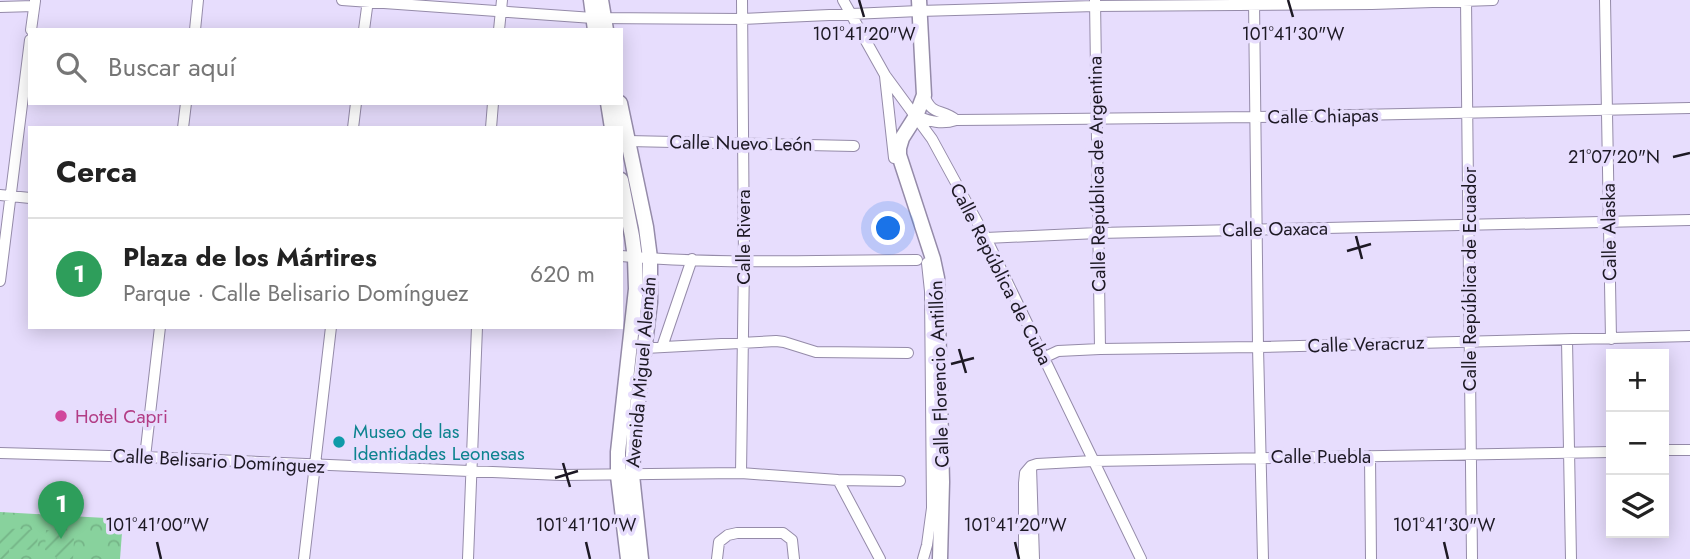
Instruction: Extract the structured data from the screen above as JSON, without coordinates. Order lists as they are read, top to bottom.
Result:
{
  "streets": {
    "main road": ["Avenida Miguel Alemán", "Calle Florencio Antillón"],
    "street": [
      "Calle Chiapas",
      "Calle Nuevo León",
      "Calle República de Argentina",
      "Calle Oaxaca",
      "Calle Alaska",
      "Calle Rivera",
      "Calle República de Cuba",
      "Calle República de Ecuador",
      "Calle Veracruz",
      "Calle Puebla",
      "Calle Belisario Domínguez"
    ]
  },
  "crossings": [
    ["Calle Chiapas", "Calle República de Argentina"],
    ["Calle Chiapas", "Calle Alaska"],
    ["Calle Chiapas", "Calle República de Cuba"],
    ["Calle Chiapas", "Calle República de Ecuador"],
    ["Calle Chiapas", "Calle Florencio Antillón"],
    ["Calle Nuevo León", "Calle Rivera"],
    ["Calle Nuevo León", "Avenida Miguel Alemán"],
    ["Calle República de Argentina", "Calle Oaxaca"],
    ["Calle República de Argentina", "Calle Veracruz"],
    ["Calle Oaxaca", "Calle Alaska"],
    ["Calle Oaxaca", "Calle República de Cuba"],
    ["Calle Oaxaca", "Calle República de Ecuador"],
    ["Calle Alaska", "Calle Veracruz"],
    ["Calle Rivera", "Calle Belisario Domínguez"],
    ["Calle República de Cuba", "Calle Veracruz"],
    ["Calle República de Cuba", "Calle Florencio Antillón"],
    ["Calle República de Cuba", "Calle Puebla"],
    ["Calle República de Ecuador", "Calle Veracruz"],
    ["Calle República de Ecuador", "Calle Puebla"],
    ["Avenida Miguel Alemán", "Calle Belisario Domínguez"]
  ],
  "places": ["Hotel Capri", "Museo de las Identidades Leonesas"],
  "page": {
    "search": "Buscar aquí",
    "heading": "Cerca",
    "list": [
      {
        "mark": "1",
        "name": "Plaza de los Mártires",
        "note": "Parque · Calle Belisario Domínguez",
        "value": "620 m"
      }
    ],
    "map_buttons": ["+", "−"],
    "pins": "1"
  },
  "coordinates": [
    "101°41'20\"W",
    "101°41'30\"W",
    "21°07'20\"N",
    "101°41'00\"W",
    "101°41'10\"W"
  ]
}
